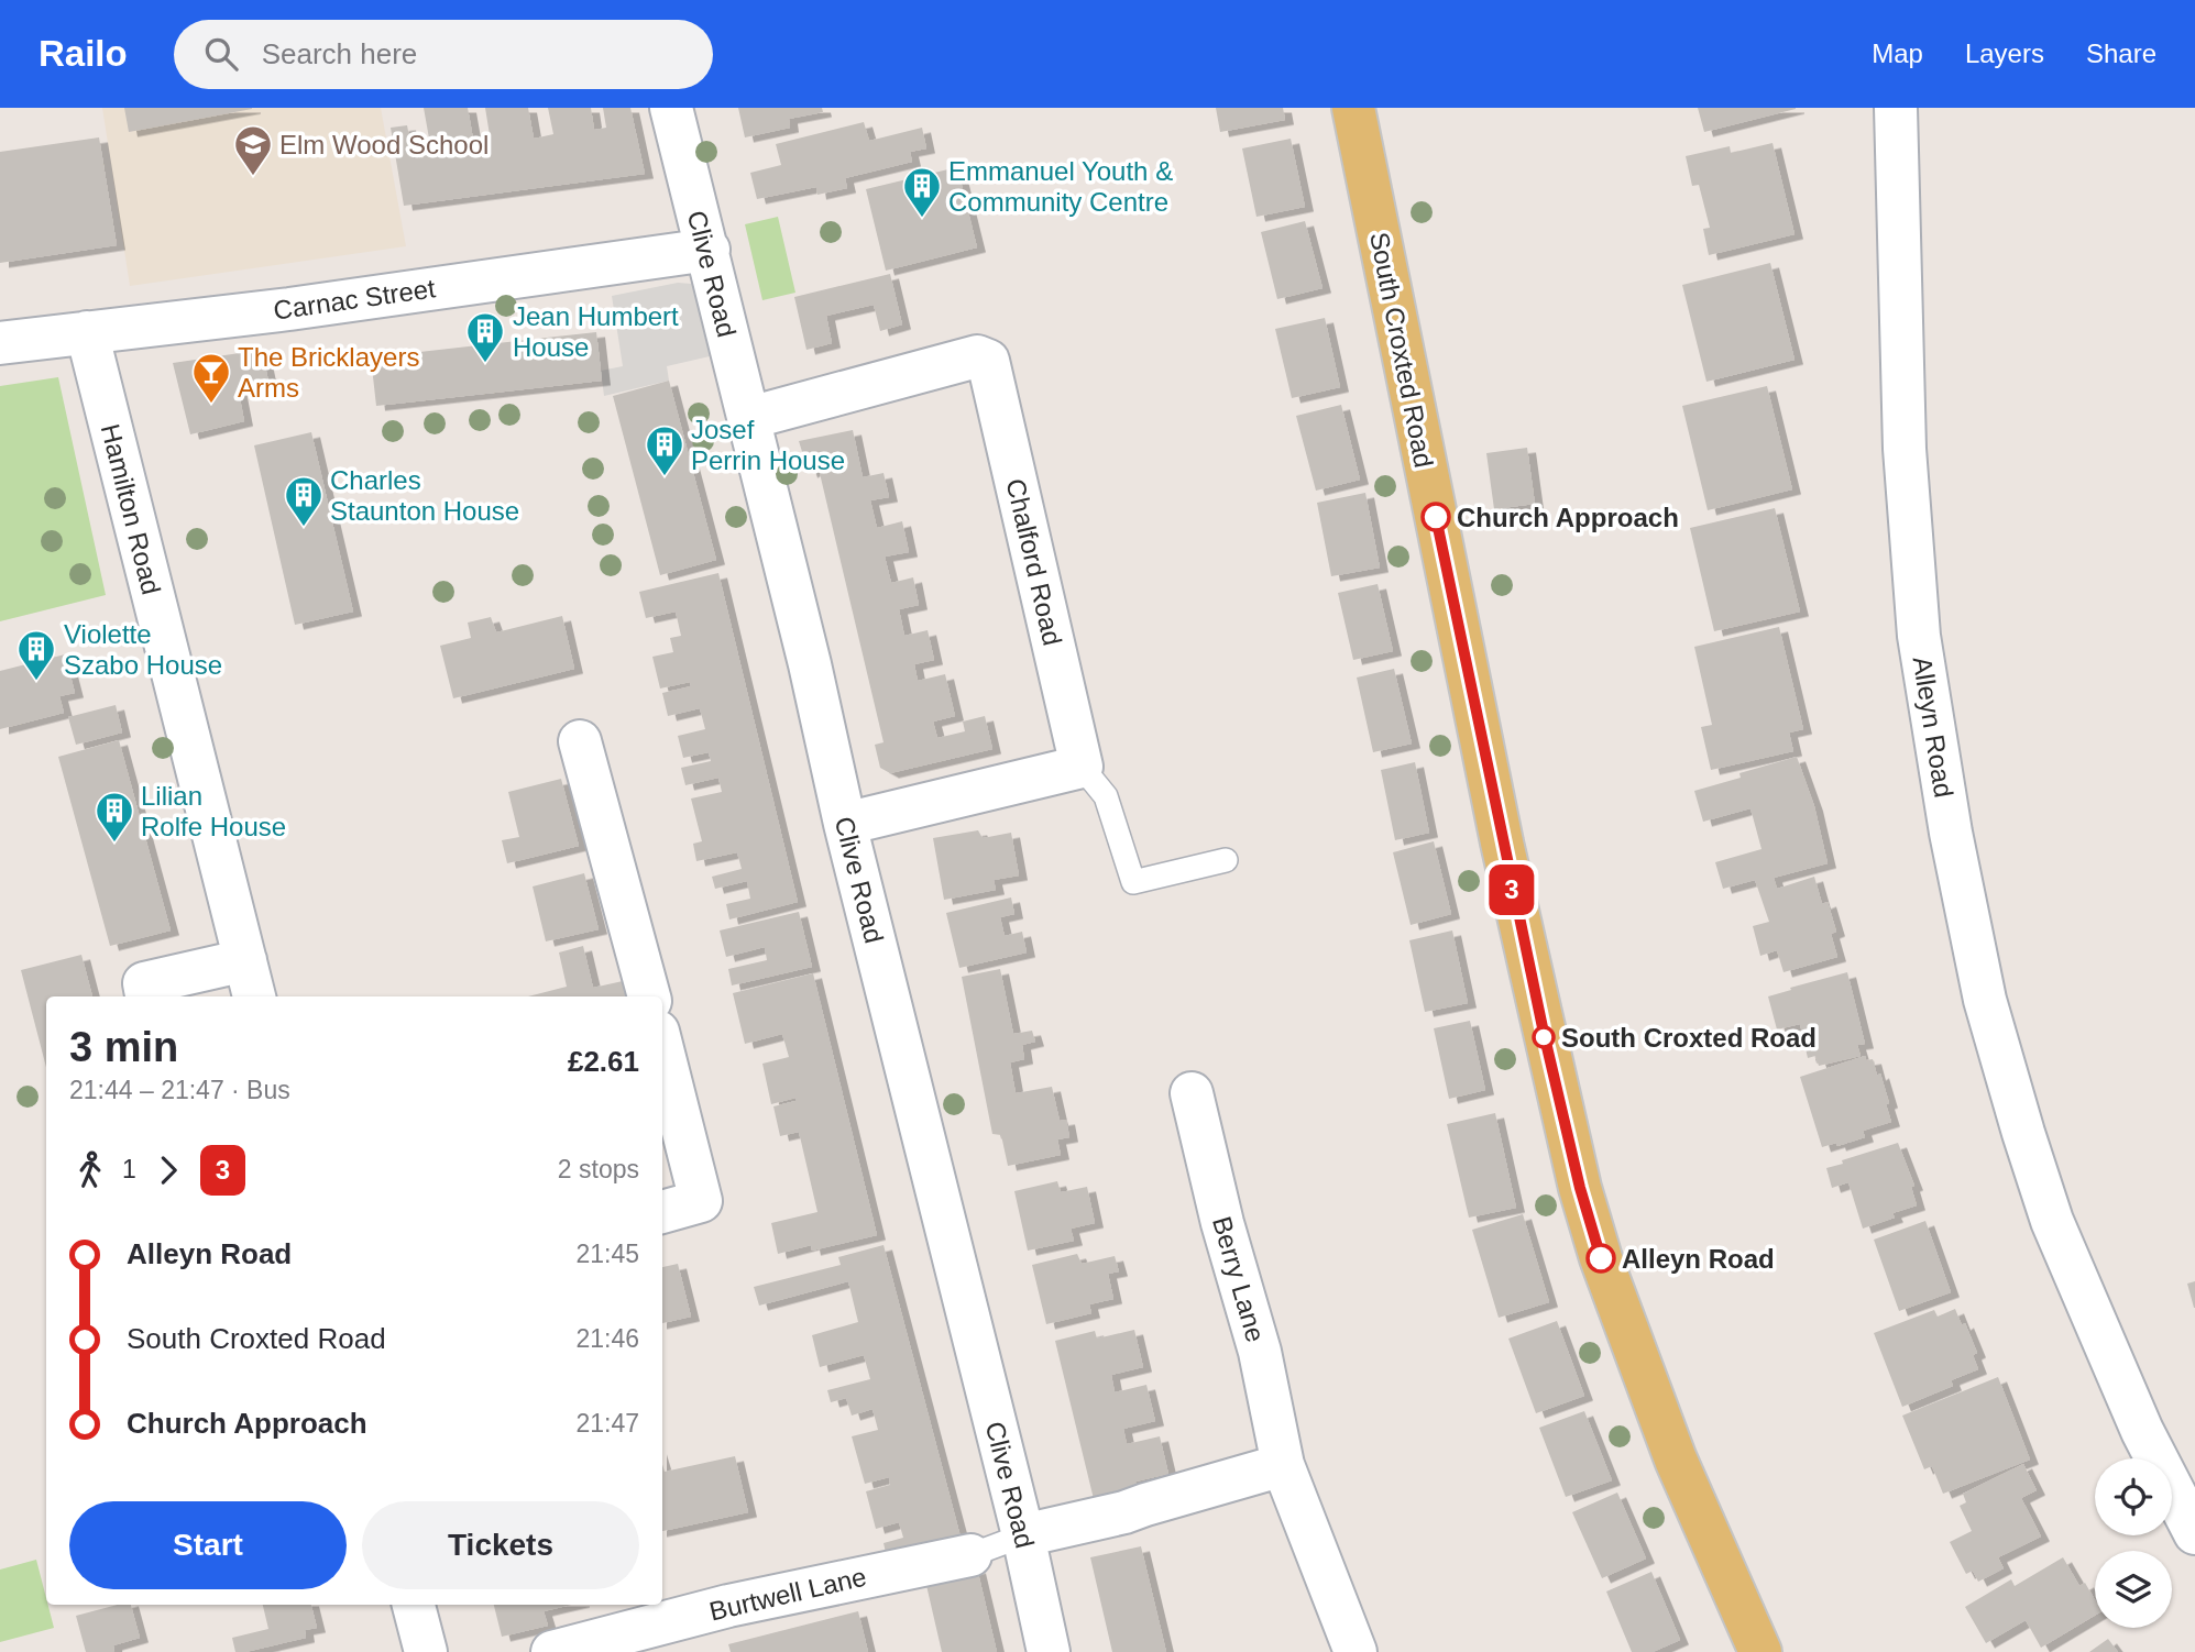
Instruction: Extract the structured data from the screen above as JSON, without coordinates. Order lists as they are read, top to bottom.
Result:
{
  "streets": {
    "main road": ["South Croxted Road"],
    "street": [
      "Clive Road",
      "Carnac Street",
      "Hamilton Road",
      "Chalford Road",
      "Alleyn Road",
      "Berry Lane",
      "Burtwell Lane"
    ]
  },
  "crossings": [
    ["Clive Road", "Carnac Street"],
    ["Clive Road", "Chalford Road"],
    ["Clive Road", "Burtwell Lane"],
    ["Carnac Street", "Hamilton Road"]
  ],
  "places": {
    "school or university": ["Elm Wood School"],
    "building": [
      "Emmanuel Youth & Community Centre",
      "Jean Humbert House",
      "Josef Perrin House",
      "Charles Staunton House",
      "Violette Szabo House",
      "Lilian Rolfe House"
    ],
    "bar": ["The Bricklayers Arms"],
    "other": ["Church Approach", "South Croxted Road", "Alleyn Road"]
  },
  "lines": ["bus line 3"],
  "page": {
    "header": "Railo",
    "search": "Search here",
    "nav": ["Map", "Layers", "Share"],
    "on_map": "3",
    "heading": ["3 min", "21:44 – 21:47 · Bus", "£2.61"],
    "legs": ["1", "3", "2 stops"],
    "list": [
      {
        "name": "Alleyn Road",
        "value": "21:45"
      },
      {
        "name": "South Croxted Road",
        "value": "21:46"
      },
      {
        "name": "Church Approach",
        "value": "21:47"
      }
    ],
    "buttons": ["Start", "Tickets"]
  }
}
